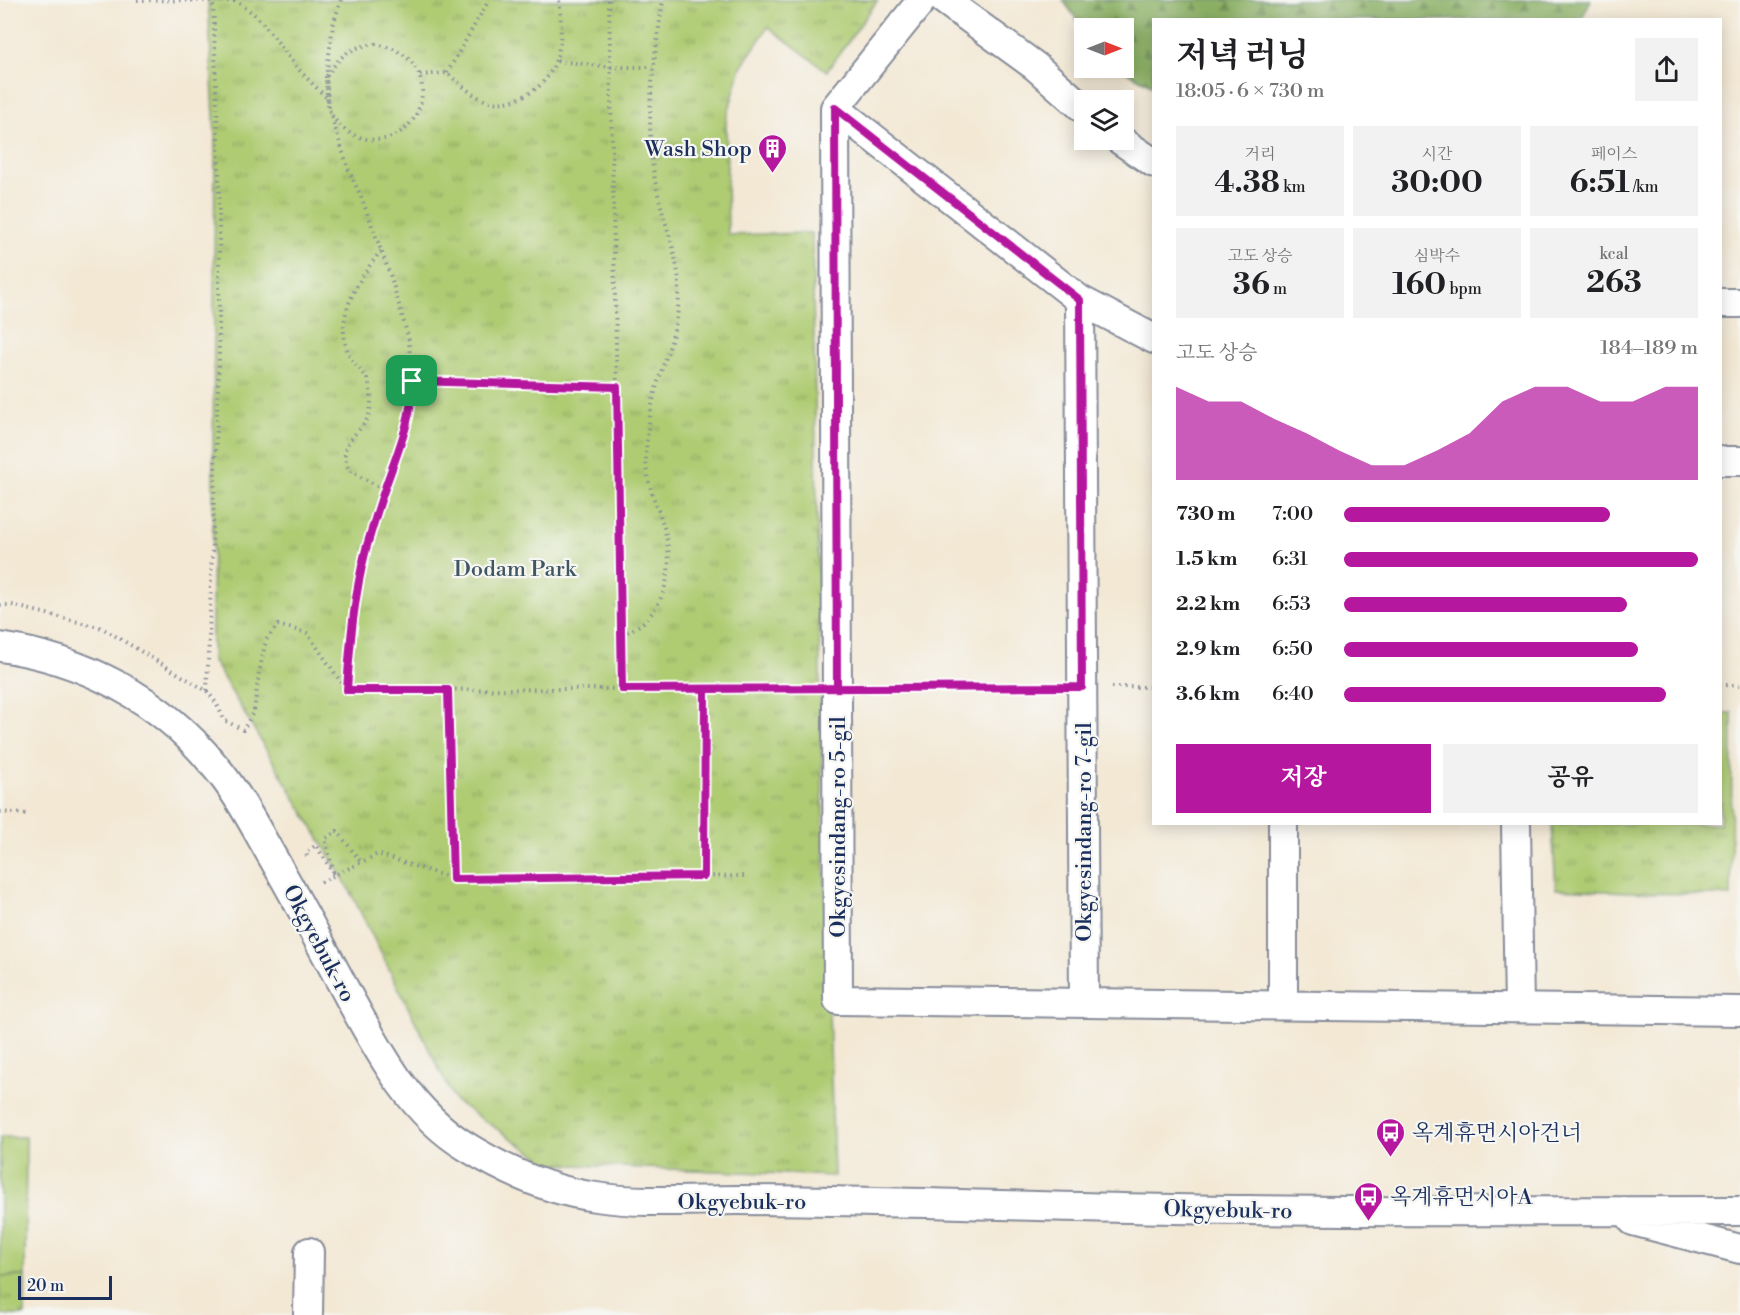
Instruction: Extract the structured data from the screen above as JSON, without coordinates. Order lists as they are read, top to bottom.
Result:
{
  "streets": {
    "street": ["Okgyesindang-ro 5-gil", "Okgyesindang-ro 7-gil", "Okgyebuk-ro"]
  },
  "crossings": [
    ["Okgyesindang-ro 5-gil", "Okgyesindang-ro 7-gil"]
  ],
  "parks": ["Dodam Park"],
  "places": {
    "building": ["Wash Shop"],
    "bus stop": ["옥계휴먼시아건너", "옥계휴먼시아A"]
  },
  "scale_bar": "20 m",
  "north": "right",
  "page": {
    "heading": ["저녁 러닝", "18:05 · 6 × 730 m"],
    "stats": [
      ["거리", "4.38 km"],
      ["시간", "30:00"],
      ["페이스", "6:51 /km"],
      ["고도 상승", "36 m"],
      ["심박수", "160 bpm"],
      ["kcal", "263"]
    ],
    "chart": ["고도 상승", "184–189 m"],
    "list": [
      {
        "name": "730 m",
        "note": "7:00"
      },
      {
        "name": "1.5 km",
        "note": "6:31"
      },
      {
        "name": "2.2 km",
        "note": "6:53"
      },
      {
        "name": "2.9 km",
        "note": "6:50"
      },
      {
        "name": "3.6 km",
        "note": "6:40"
      }
    ],
    "buttons": ["저장", "공유"],
    "scale": "20 m"
  }
}
